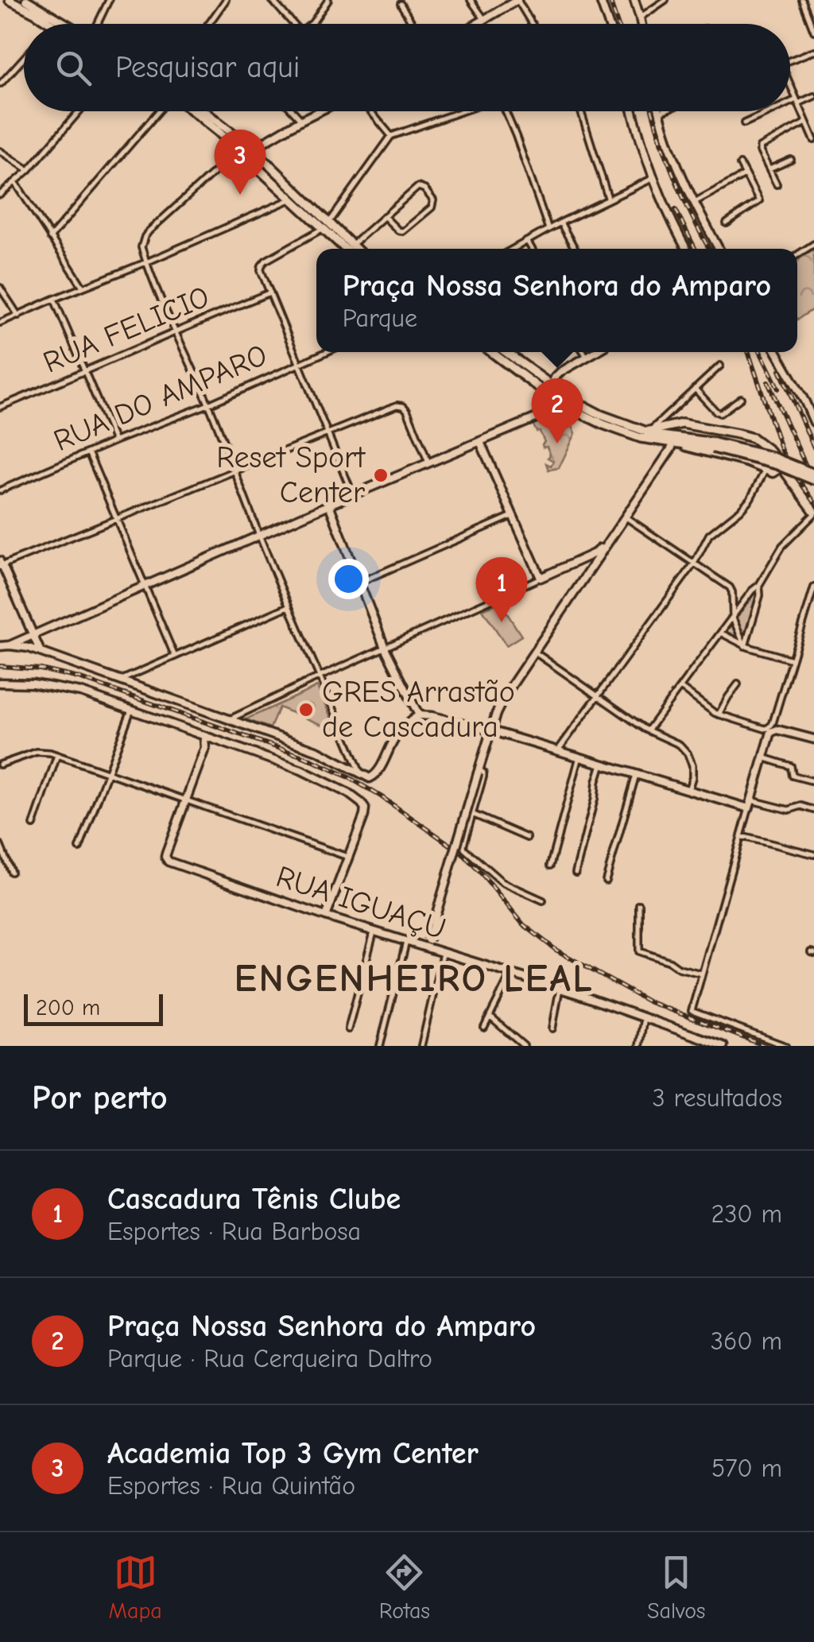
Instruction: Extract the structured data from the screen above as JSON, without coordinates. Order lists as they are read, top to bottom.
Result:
{
  "streets": {
    "main road": ["RUA IGUAÇU"],
    "street": ["RUA FELICIO", "RUA DO AMPARO"]
  },
  "districts": ["ENGENHEIRO LEAL"],
  "places": ["Reset Sport Center", "GRES Arrastão de Cascadura"],
  "scale_bar": "200 m",
  "page": {
    "search": "Pesquisar aqui",
    "pins": ["3", "2", "1"],
    "popup": ["Praça Nossa Senhora do Amparo", "Parque"],
    "scale": "200 m",
    "heading": ["Por perto", "3 resultados"],
    "list": [
      {
        "mark": "1",
        "name": "Cascadura Tênis Clube",
        "note": "Esportes · Rua Barbosa",
        "value": "230 m"
      },
      {
        "mark": "2",
        "name": "Praça Nossa Senhora do Amparo",
        "note": "Parque · Rua Cerqueira Daltro",
        "value": "360 m"
      },
      {
        "mark": "3",
        "name": "Academia Top 3 Gym Center",
        "note": "Esportes · Rua Quintão",
        "value": "570 m"
      }
    ],
    "nav": ["Mapa", "Rotas", "Salvos"]
  }
}
